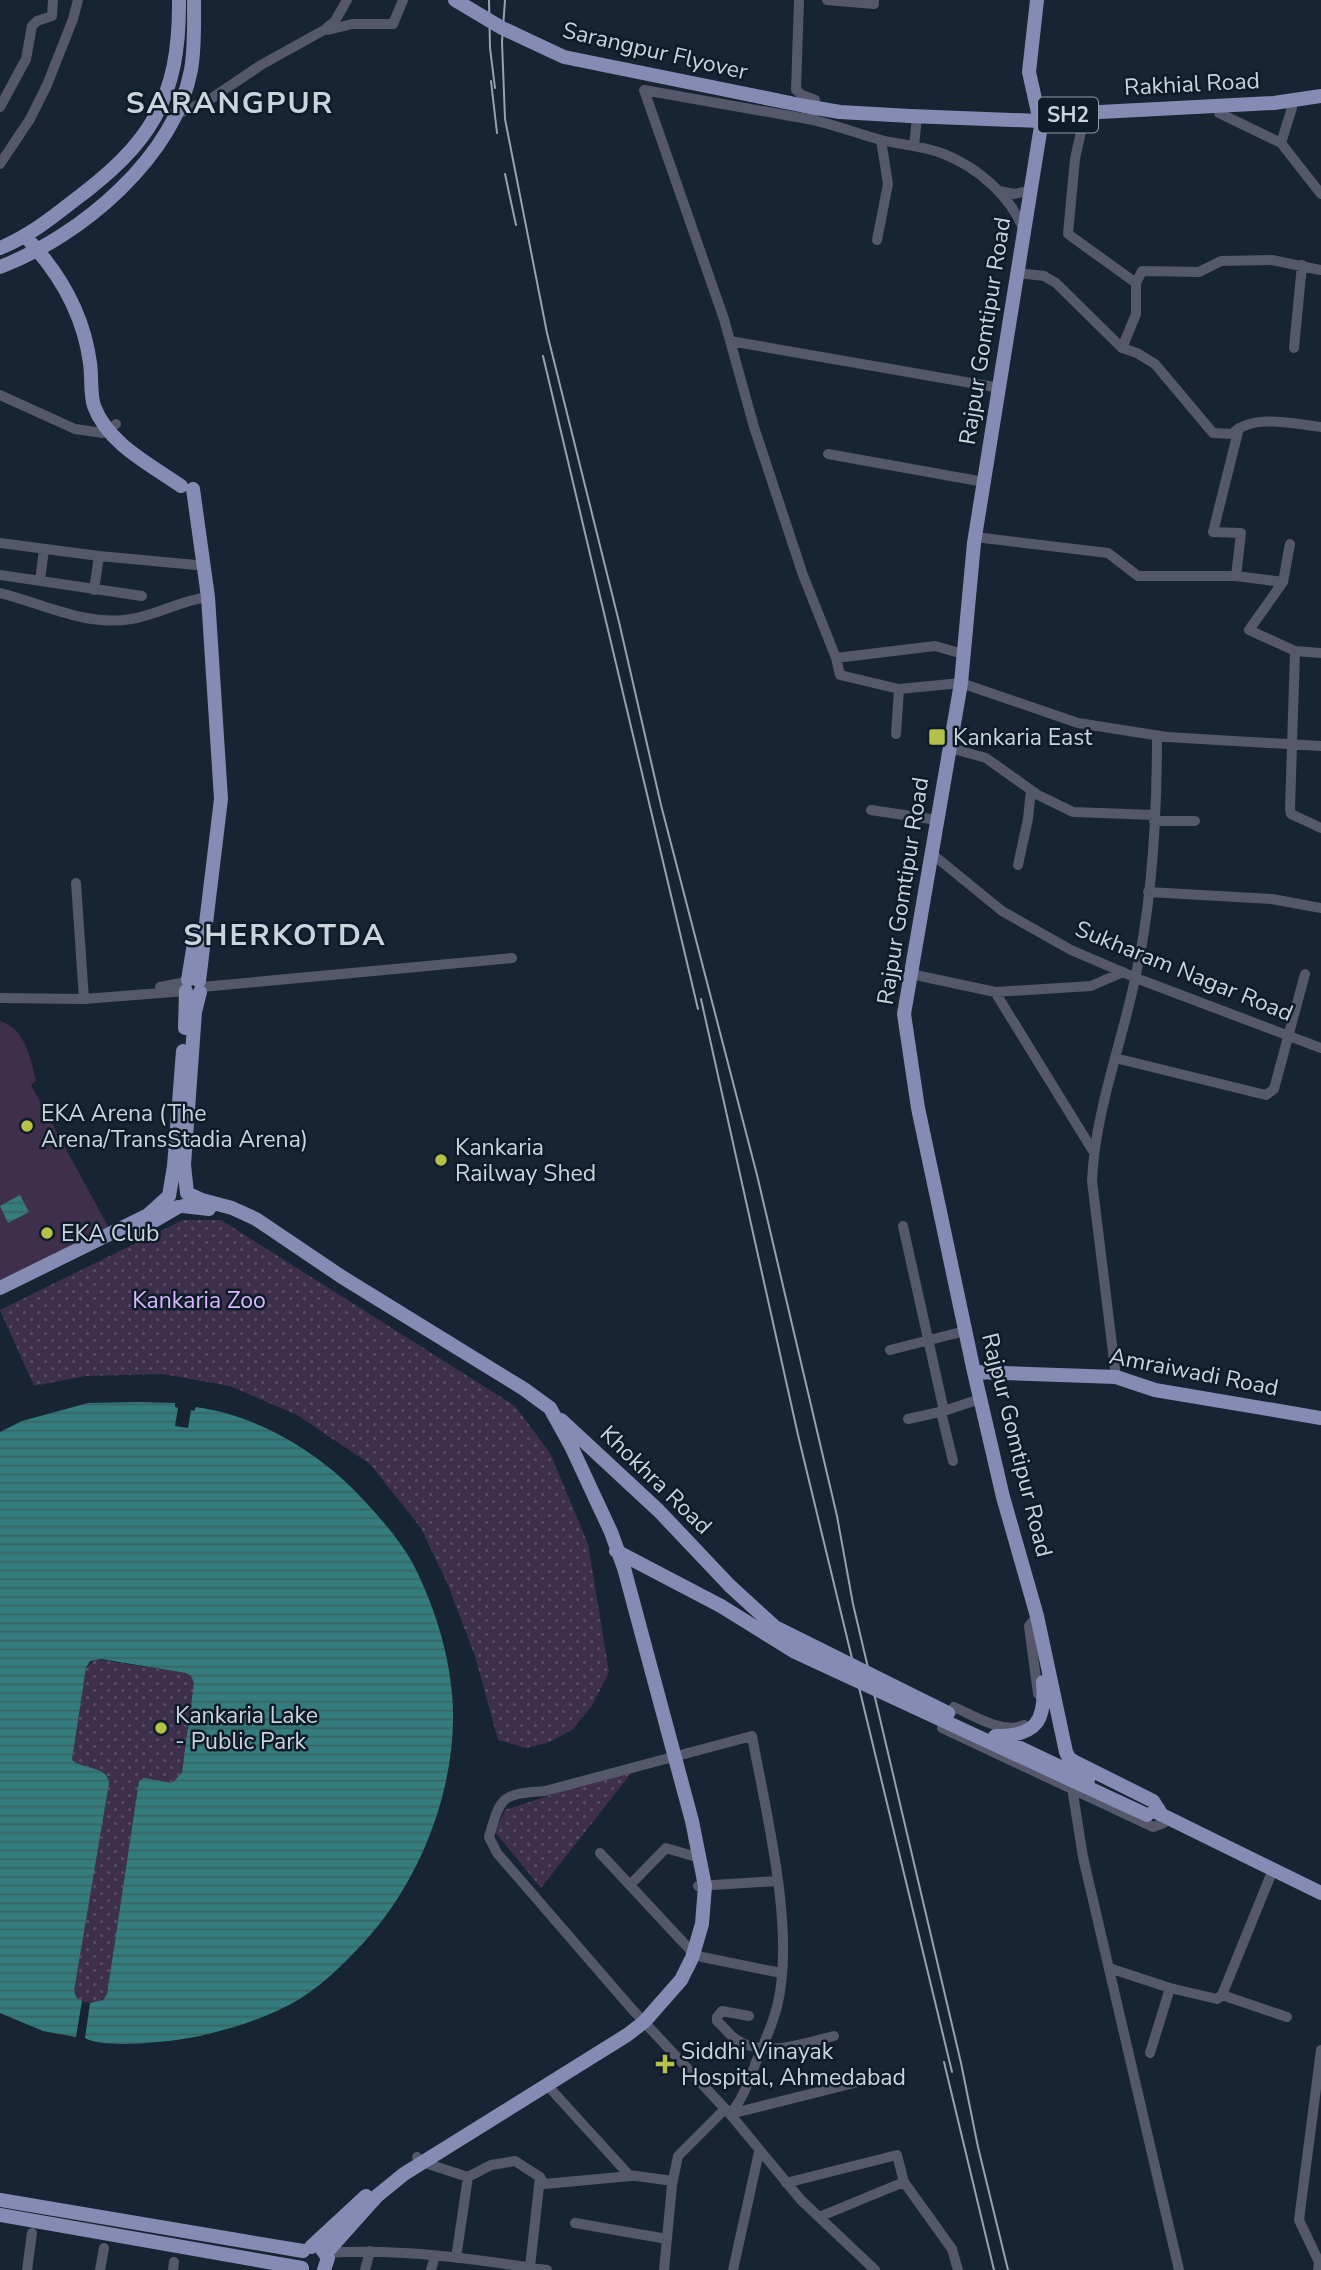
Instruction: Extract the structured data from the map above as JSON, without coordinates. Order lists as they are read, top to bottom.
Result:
{
  "streets": {
    "main road": [
      "Sarangpur Flyover",
      "Rakhial Road",
      "SH2",
      "Rajpur Gomtipur Road",
      "Amraiwadi Road",
      "Khokhra Road"
    ],
    "street": ["Sukharam Nagar Road"]
  },
  "crossings": [
    ["Sarangpur Flyover", "Rakhial Road"],
    ["Rakhial Road", "Rajpur Gomtipur Road"],
    ["Rajpur Gomtipur Road", "Sukharam Nagar Road"],
    ["Rajpur Gomtipur Road", "Amraiwadi Road"]
  ],
  "districts": ["SARANGPUR", "SHERKOTDA"],
  "parks": ["Kankaria Zoo"],
  "places": {
    "transit": ["Kankaria East"],
    "other": [
      "EKA Arena (The Arena/TransStadia Arena)",
      "Kankaria Railway Shed",
      "EKA Club",
      "Kankaria Lake - Public Park"
    ],
    "health": ["Siddhi Vinayak Hospital, Ahmedabad"]
  }
}
